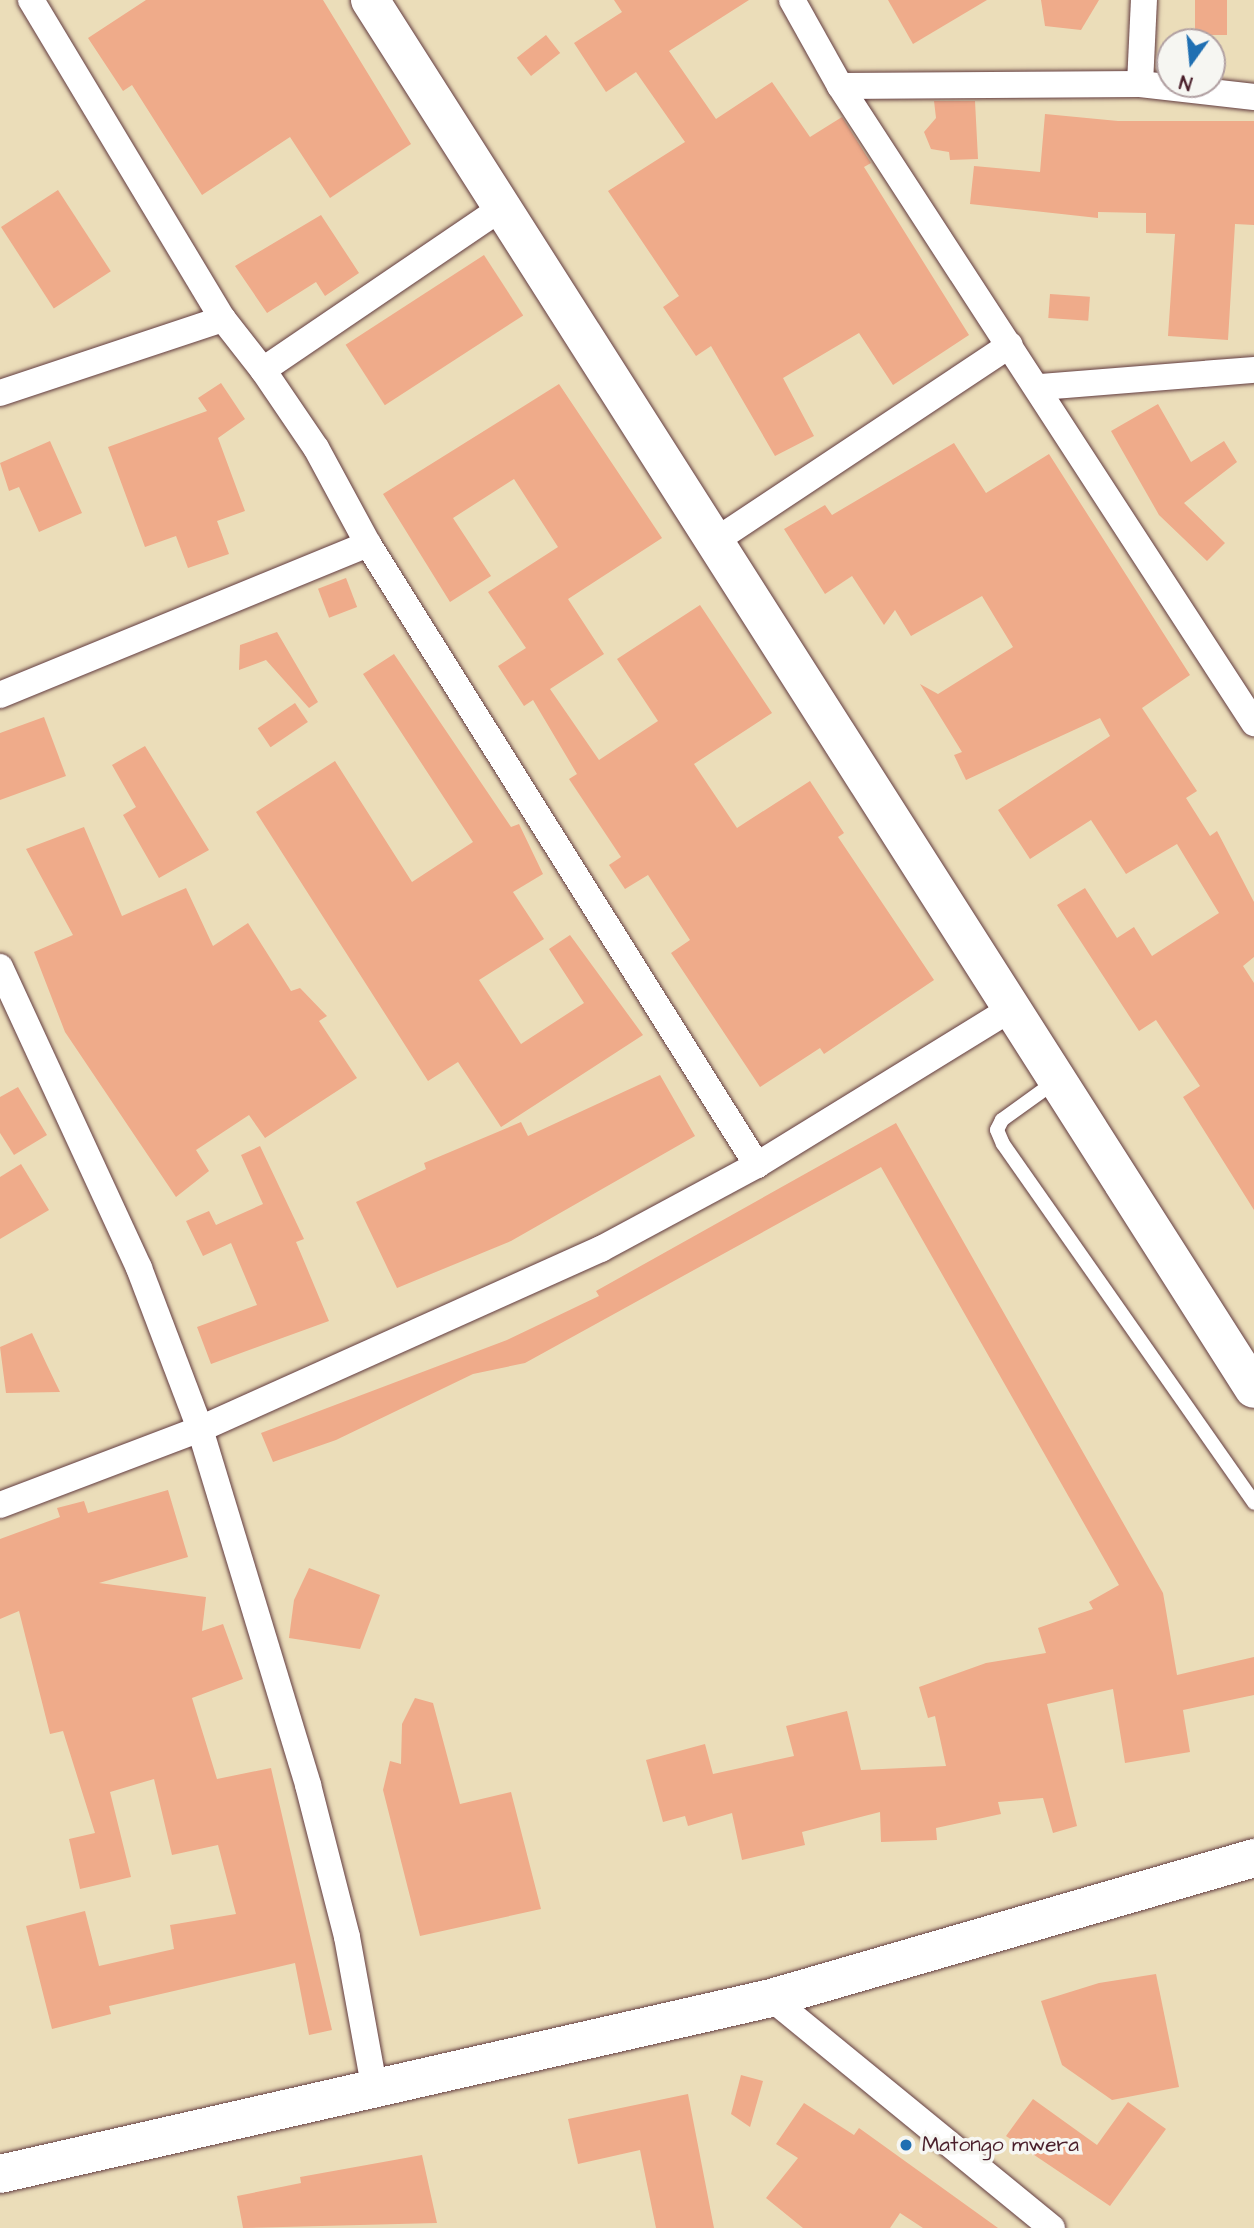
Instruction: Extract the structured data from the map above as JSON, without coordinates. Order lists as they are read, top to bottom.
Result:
{
  "places": ["Matongo mwera"],
  "north": "bottom"
}
